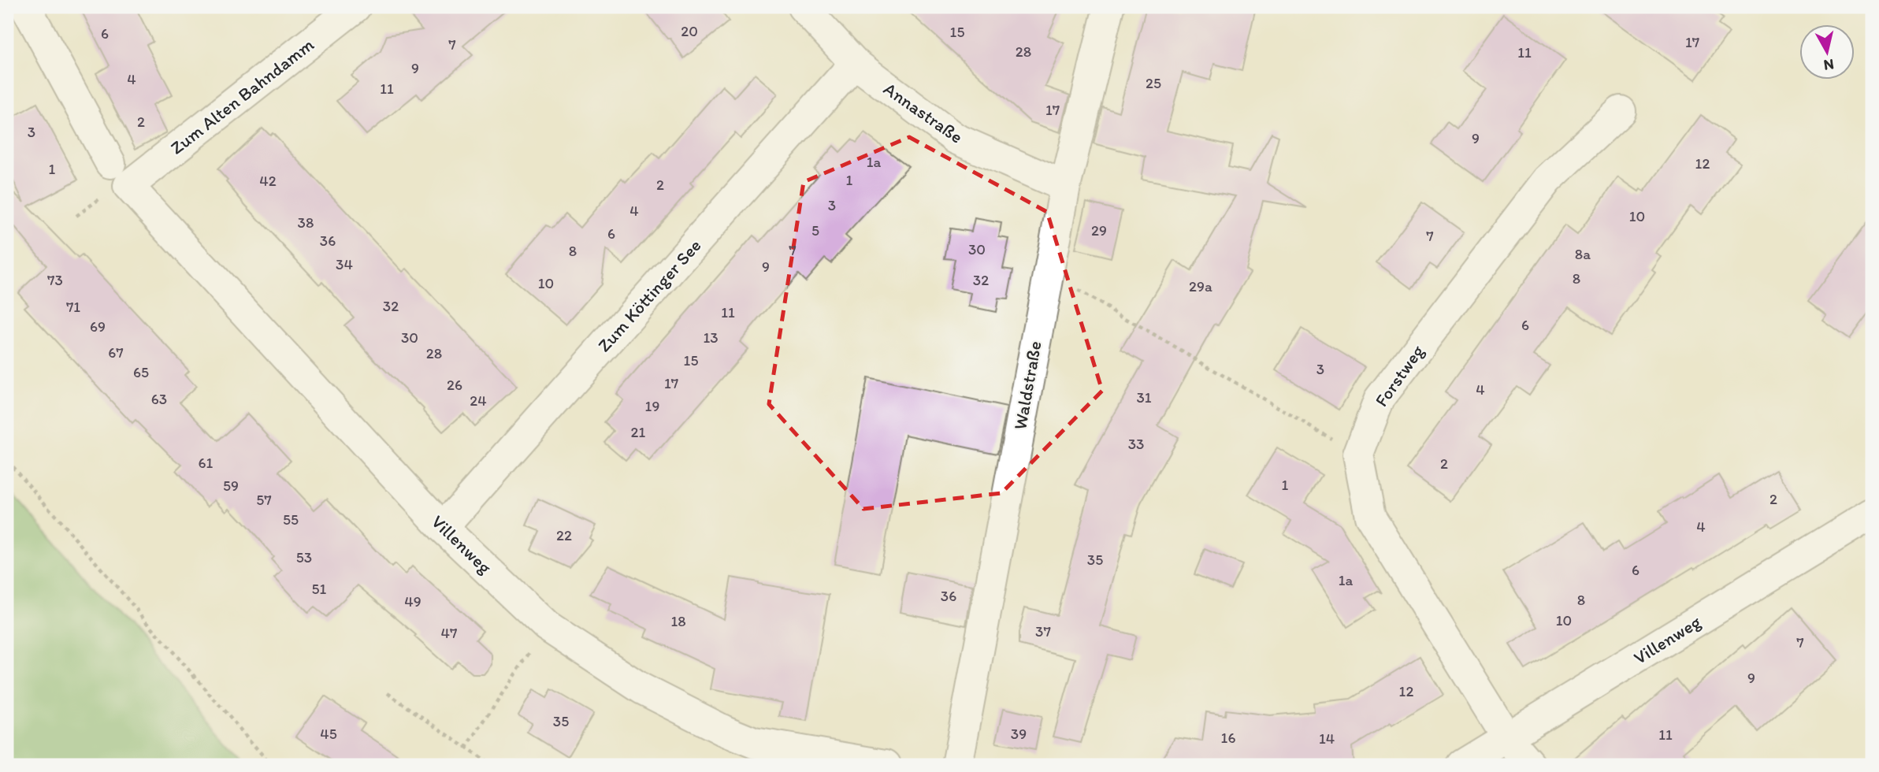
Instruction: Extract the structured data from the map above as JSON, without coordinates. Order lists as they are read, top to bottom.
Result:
{
  "streets": {
    "street": [
      "Zum Alten Bahndamm",
      "Annastraße",
      "Zum Köttinger See",
      "Forstweg",
      "Waldstraße",
      "Villenweg"
    ]
  },
  "crossings": [
    ["Zum Alten Bahndamm", "Villenweg"],
    ["Annastraße", "Zum Köttinger See"],
    ["Annastraße", "Waldstraße"],
    ["Zum Köttinger See", "Villenweg"]
  ],
  "house_numbers": [
    "20",
    "15",
    "6",
    "17",
    "7",
    "28",
    "11",
    "9",
    "4",
    "25",
    "11",
    "17",
    "2",
    "3",
    "9",
    "1a",
    "12",
    "1",
    "1",
    "42",
    "2",
    "3",
    "4",
    "10",
    "38",
    "5",
    "29",
    "6",
    "7",
    "36",
    "30",
    "7",
    "8",
    "8a",
    "34",
    "9",
    "8",
    "73",
    "32",
    "10",
    "29a",
    "32",
    "71",
    "11",
    "6",
    "69",
    "30",
    "13",
    "67",
    "28",
    "15",
    "3",
    "65",
    "17",
    "26",
    "4",
    "31",
    "63",
    "24",
    "19",
    "21",
    "33",
    "61",
    "2",
    "1",
    "59",
    "2",
    "57",
    "55",
    "4",
    "22",
    "53",
    "35",
    "6",
    "1a",
    "51",
    "36",
    "8",
    "49",
    "10",
    "18",
    "37",
    "47",
    "7",
    "9",
    "12",
    "35",
    "45",
    "39",
    "11",
    "16",
    "14"
  ],
  "north": "bottom"
}
